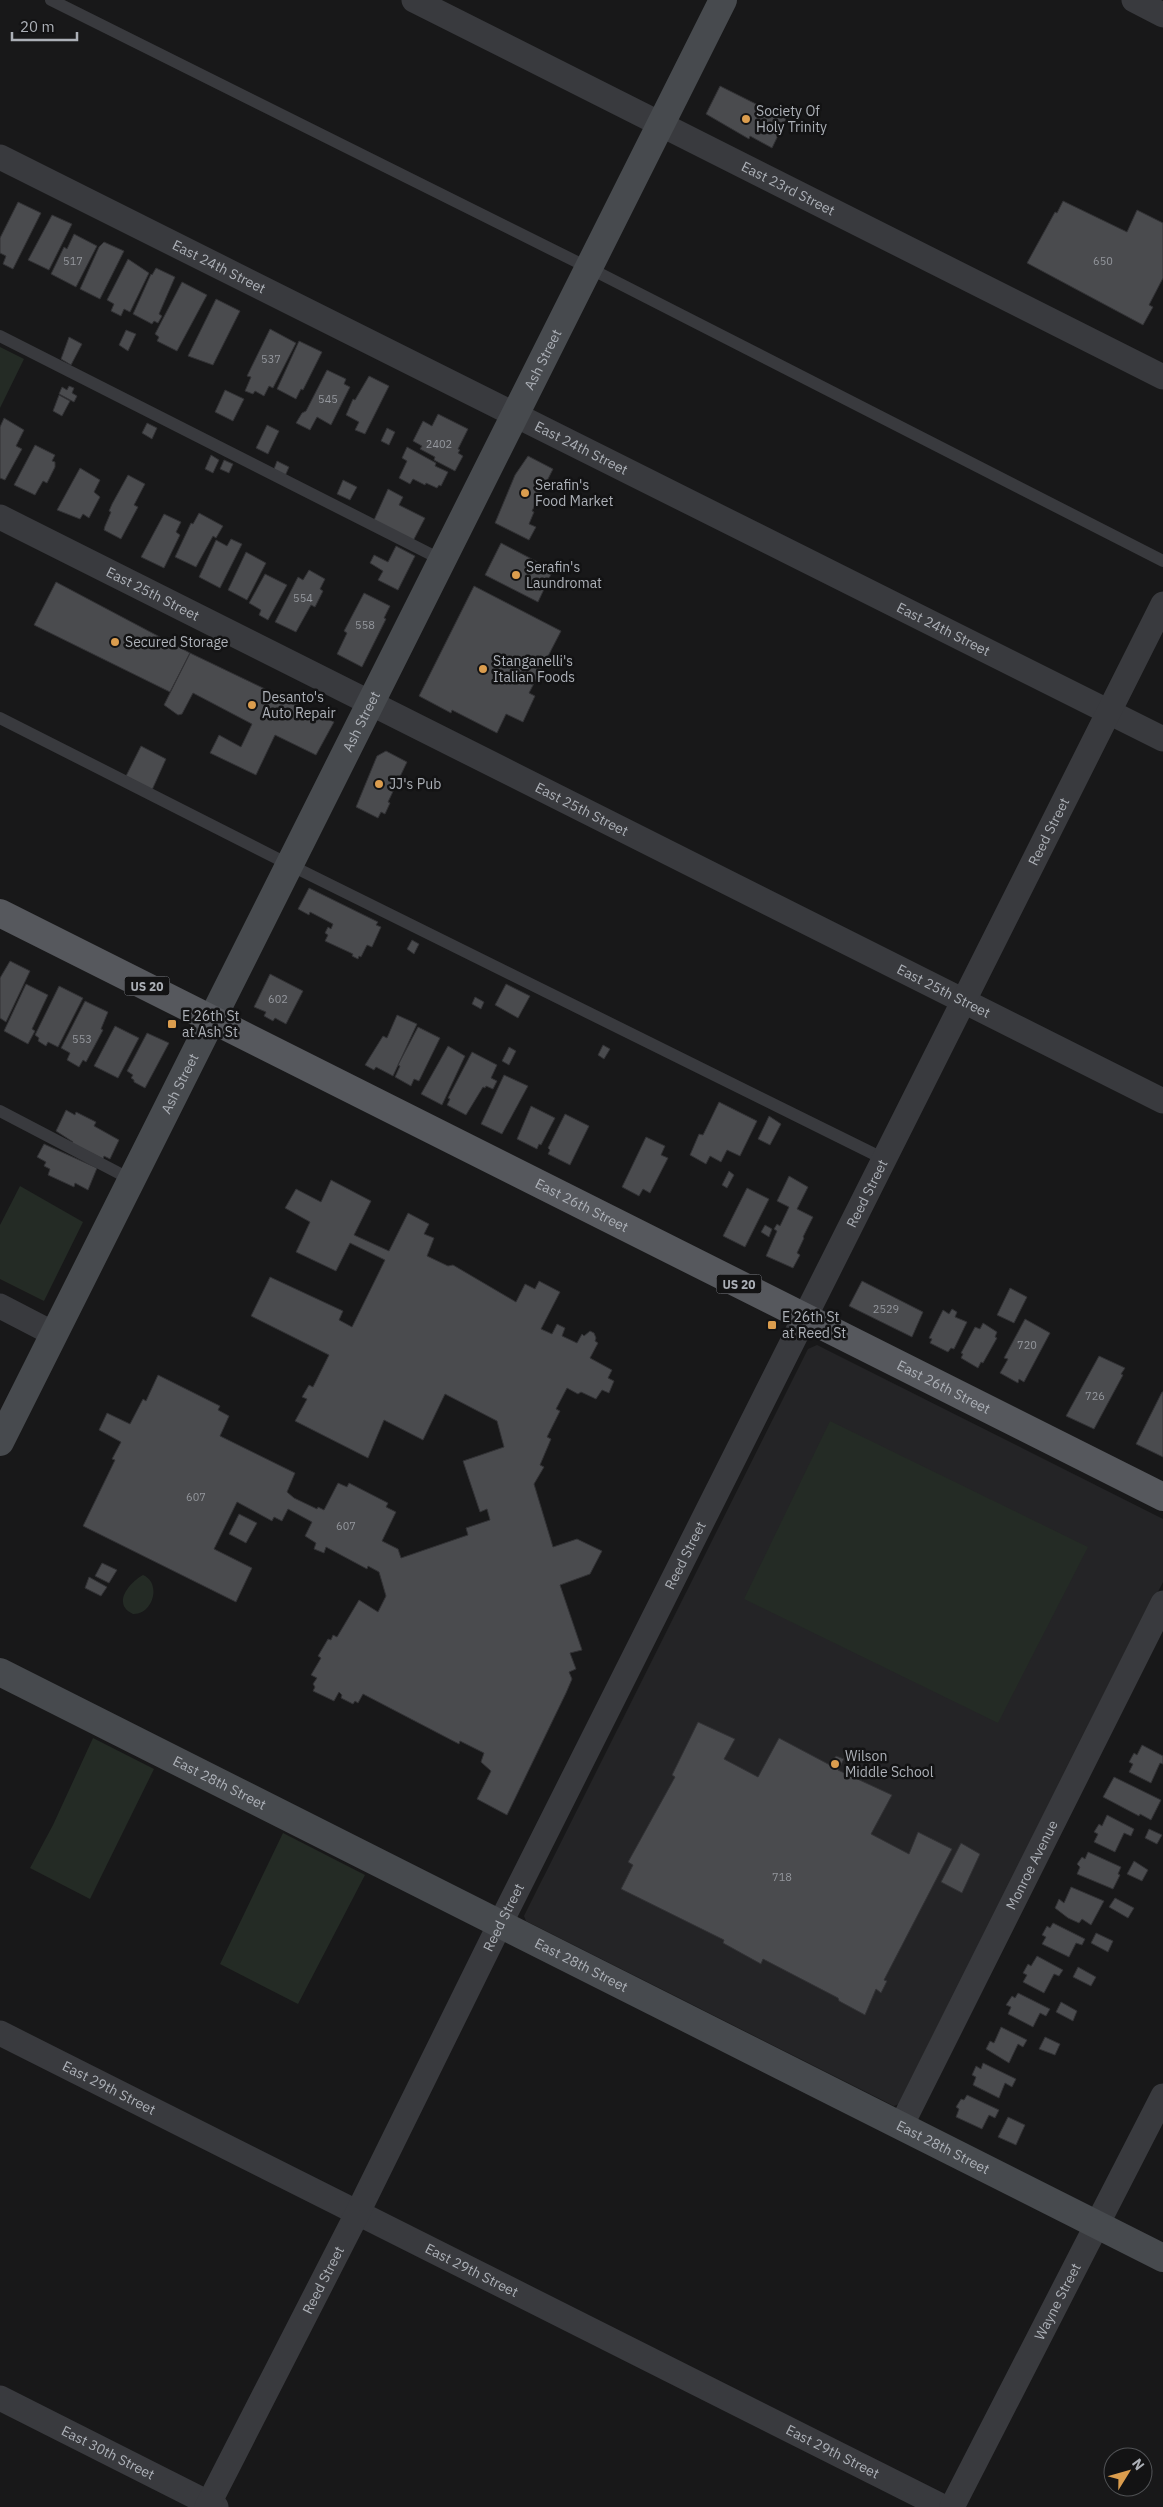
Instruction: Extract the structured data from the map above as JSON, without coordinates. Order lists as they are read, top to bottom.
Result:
{
  "streets": {
    "main road": ["US 20", "East 26th Street"],
    "street": [
      "East 23rd Street",
      "East 24th Street",
      "Ash Street",
      "East 25th Street",
      "Reed Street",
      "East 28th Street",
      "Monroe Avenue",
      "East 29th Street",
      "Wayne Street",
      "East 30th Street"
    ]
  },
  "crossings": [
    ["East 23rd Street", "Ash Street"],
    ["East 24th Street", "Ash Street"],
    ["East 24th Street", "Reed Street"],
    ["Ash Street", "East 25th Street"],
    ["Ash Street", "East 26th Street"],
    ["East 25th Street", "Reed Street"],
    ["Reed Street", "East 26th Street"],
    ["Reed Street", "East 28th Street"],
    ["Reed Street", "East 29th Street"],
    ["Reed Street", "East 30th Street"],
    ["East 28th Street", "Monroe Avenue"],
    ["East 28th Street", "Wayne Street"]
  ],
  "places": {
    "other": [
      "Society Of Holy Trinity",
      "Serafin's Food Market",
      "Serafin's Laundromat",
      "Secured Storage",
      "Stanganelli's Italian Foods",
      "Desanto's Auto Repair",
      "JJ's Pub",
      "Wilson Middle School"
    ],
    "transit": ["E 26th St at Ash St", "E 26th St at Reed St"]
  },
  "house_numbers": [
    "517",
    "650",
    "537",
    "545",
    "2402",
    "554",
    "558",
    "602",
    "553",
    "2529",
    "720",
    "726",
    "607",
    "607",
    "718"
  ],
  "scale_bar": "20 m",
  "north": "top right"
}
